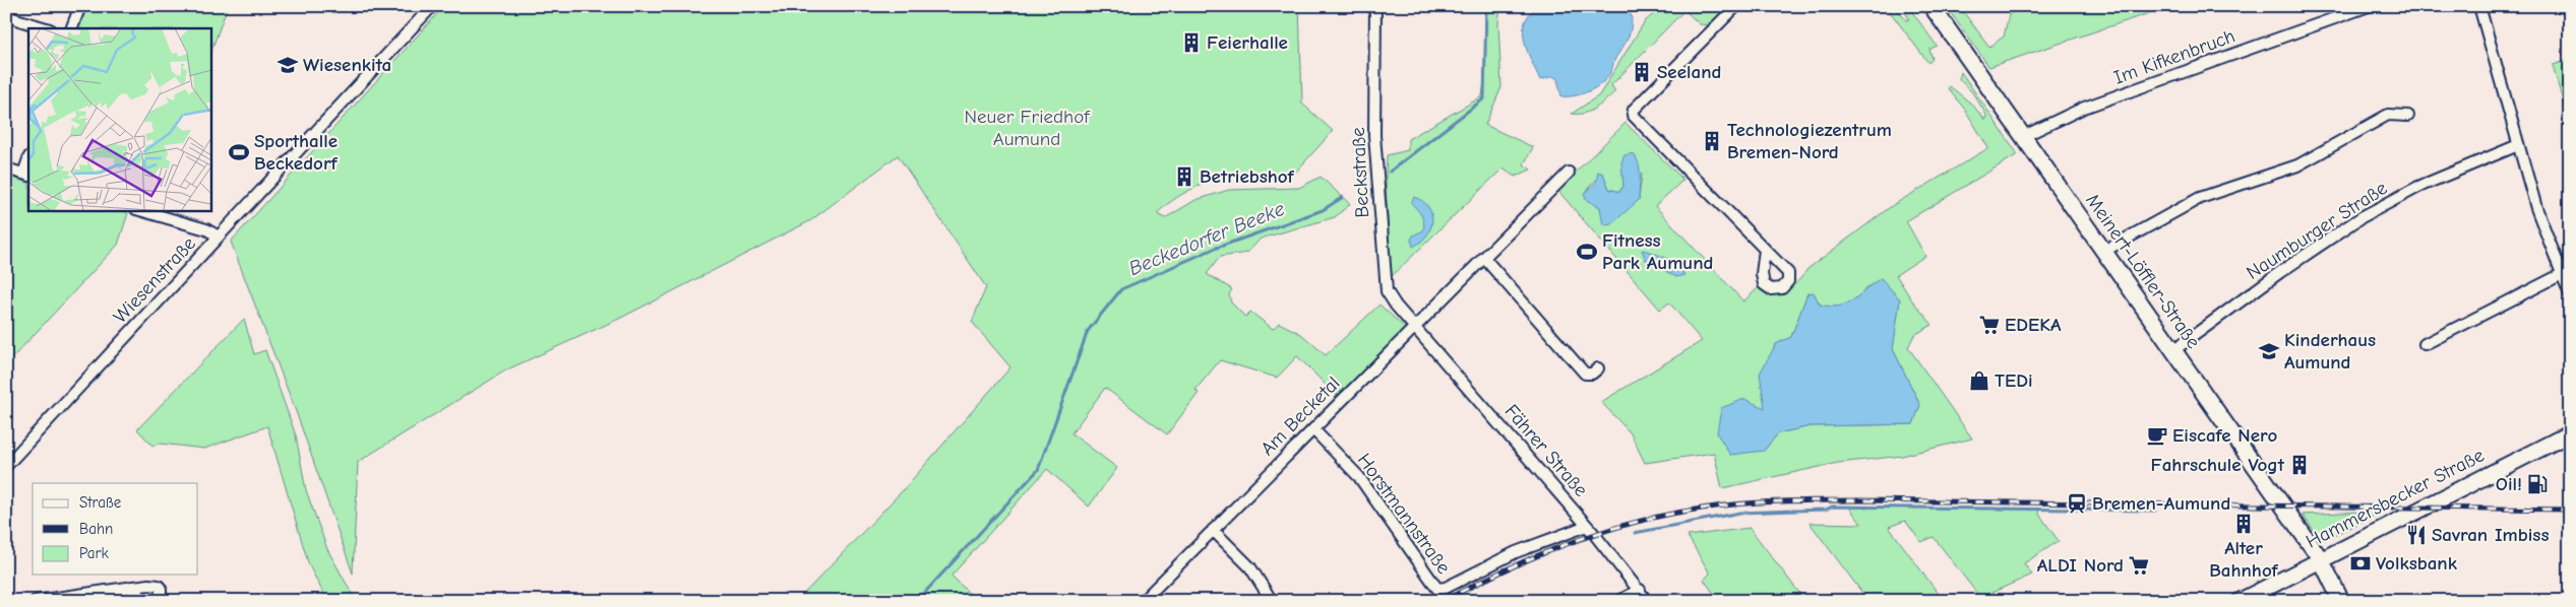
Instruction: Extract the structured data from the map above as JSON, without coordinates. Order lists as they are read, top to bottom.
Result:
{
  "streets": {
    "street": [
      "Im Kifkenbruch",
      "Beckstraße",
      "Naumburger Straße",
      "Meinert-Löffler-Straße",
      "Wiesenstraße",
      "Am Becketal",
      "Fährer Straße",
      "Hammersbecker Straße",
      "Horstmannstraße"
    ]
  },
  "crossings": [
    ["Im Kifkenbruch", "Meinert-Löffler-Straße"],
    ["Beckstraße", "Am Becketal"],
    ["Beckstraße", "Fährer Straße"],
    ["Naumburger Straße", "Meinert-Löffler-Straße"],
    ["Meinert-Löffler-Straße", "Hammersbecker Straße"],
    ["Am Becketal", "Fährer Straße"],
    ["Am Becketal", "Horstmannstraße"],
    ["Fährer Straße", "Horstmannstraße"]
  ],
  "water": ["Beckedorfer Beeke"],
  "parks": ["Neuer Friedhof Aumund"],
  "places": {
    "building": [
      "Feierhalle",
      "Seeland",
      "Technologiezentrum Bremen-Nord",
      "Betriebshof",
      "Fahrschule Vogt",
      "Alter Bahnhof"
    ],
    "school or university": ["Wiesenkita", "Kinderhaus Aumund"],
    "sports": ["Sporthalle Beckedorf", "Fitness Park Aumund"],
    "supermarket": ["EDEKA", "ALDI Nord"],
    "shop": ["TEDi"],
    "cafe": ["Eiscafe Nero"],
    "fuel station": ["Oil!"],
    "station": ["Bremen-Aumund"],
    "restaurant": ["Savran Imbiss"],
    "bank": ["Volksbank"]
  },
  "legend": ["Straße", "Bahn", "Park"]
}
